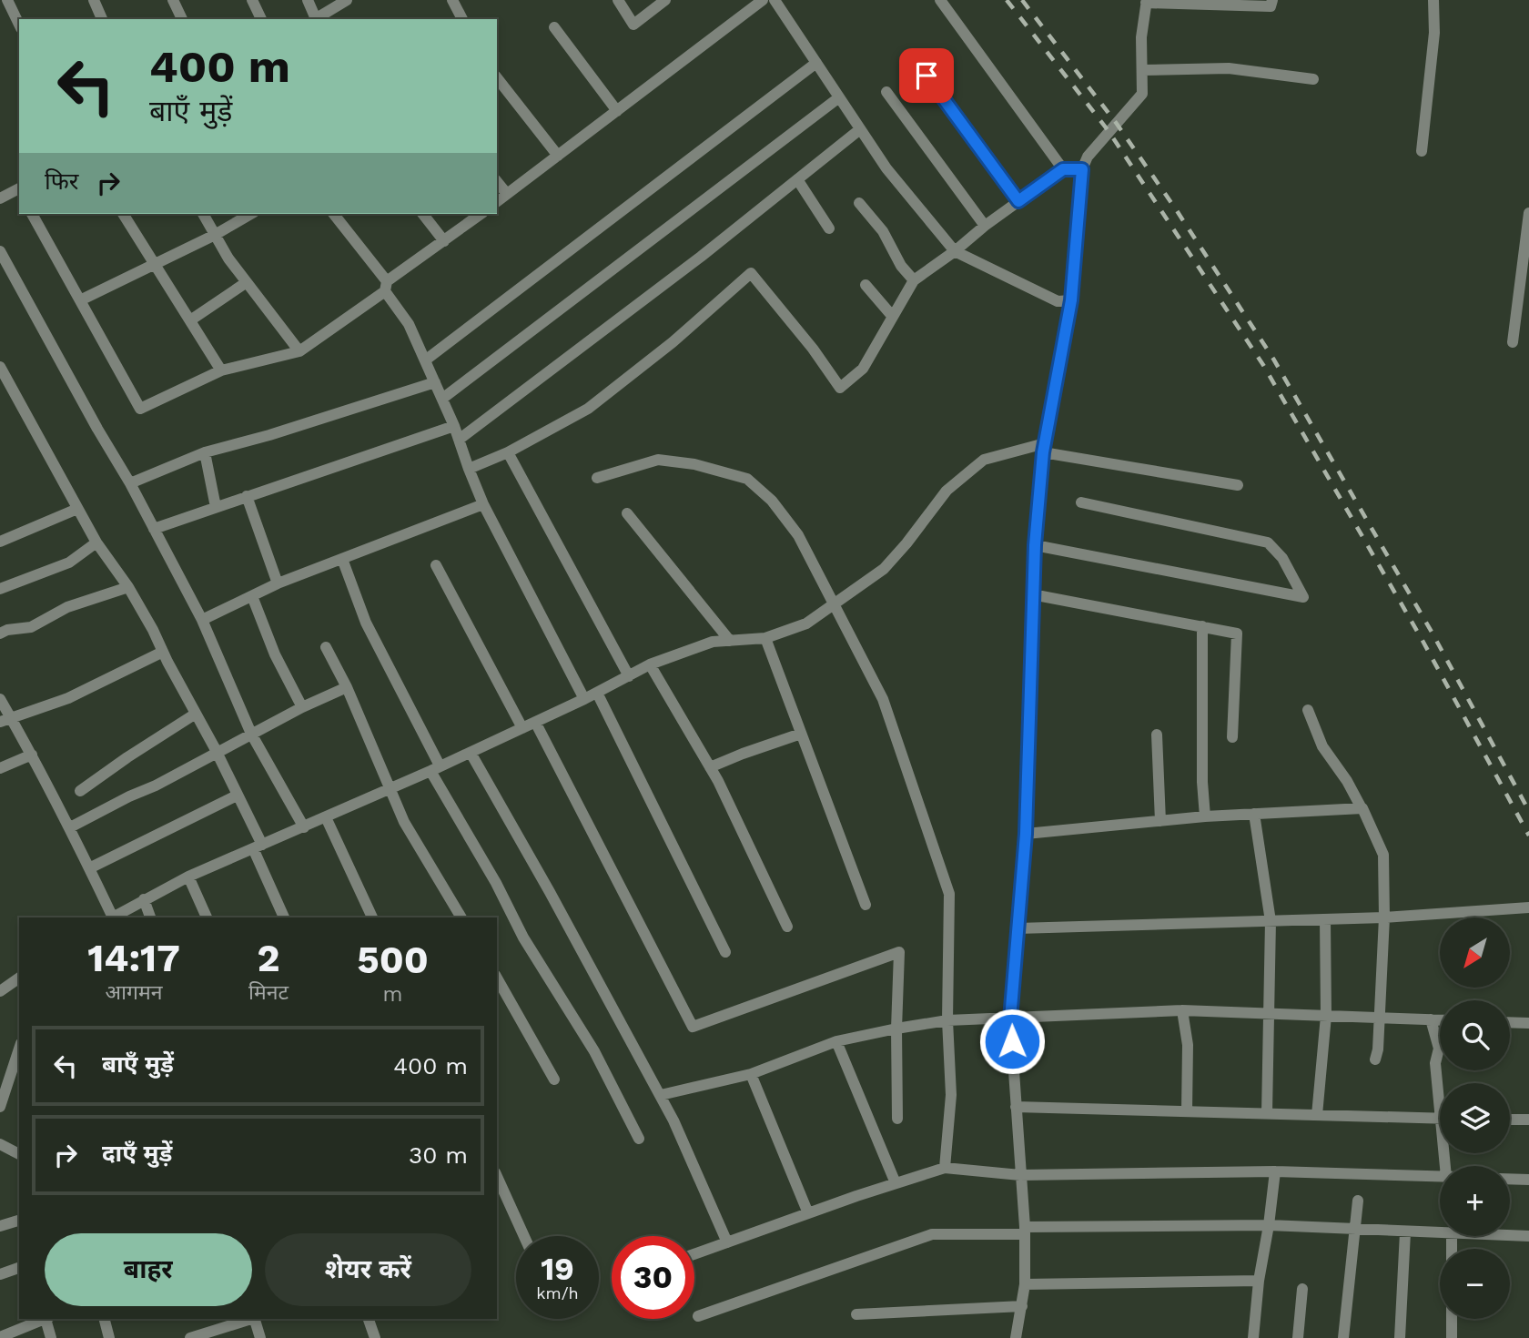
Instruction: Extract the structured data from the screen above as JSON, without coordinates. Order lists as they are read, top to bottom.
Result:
{
  "north": "bottom left",
  "page": {
    "turn": ["400 m", "बाएँ मुड़ें"],
    "then": "फिर",
    "map_buttons": ["+", "−"],
    "eta": [
      "14:17",
      "आगमन",
      "2",
      "मिनट",
      "500",
      "m"
    ],
    "list": [
      {
        "name": "बाएँ मुड़ें",
        "value": "400 m"
      },
      {
        "name": "दाएँ मुड़ें",
        "value": "30 m"
      }
    ],
    "buttons": ["बाहर", "शेयर करें"],
    "speed": "19 km/h",
    "limit": "30"
  }
}
